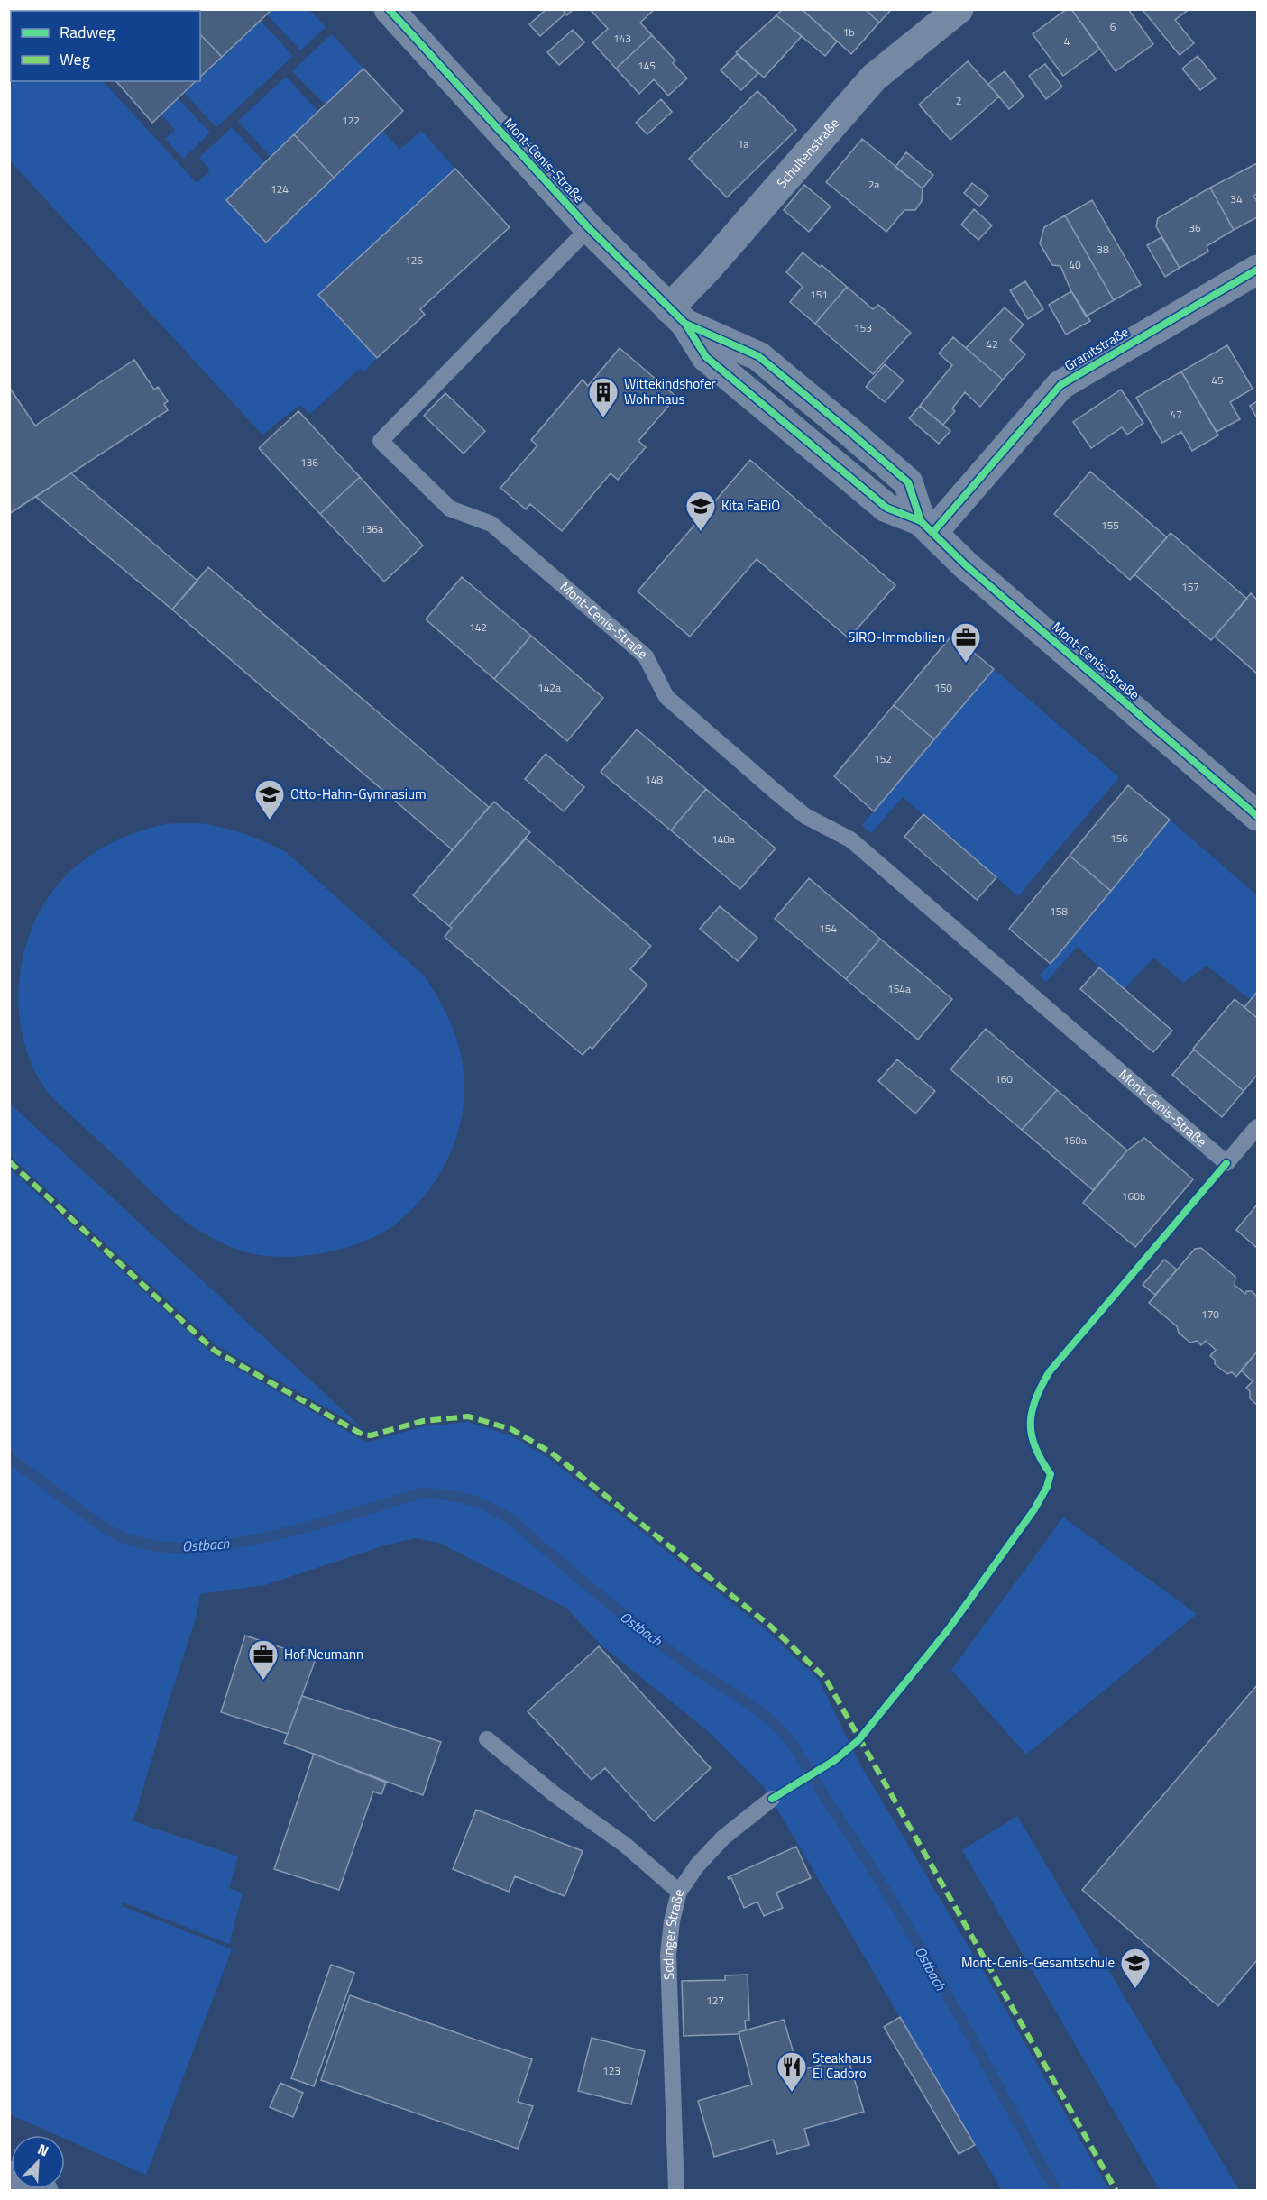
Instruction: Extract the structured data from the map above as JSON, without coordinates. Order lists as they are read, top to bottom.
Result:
{
  "streets": {
    "street": ["Schultenstraße", "Mont-Cenis-Straße", "Granitstraße"],
    "lane": ["Sodinger Straße"]
  },
  "crossings": [
    ["Schultenstraße", "Mont-Cenis-Straße"],
    ["Mont-Cenis-Straße", "Granitstraße"]
  ],
  "water": ["Ostbach"],
  "places": {
    "building": ["Wittekindshofer Wohnhaus"],
    "school or university": ["Kita FaBiO", "Otto-Hahn-Gymnasium", "Mont-Cenis-Gesamtschule"],
    "office": ["SIRO-Immobilien", "Hof Neumann"],
    "restaurant": ["Steakhaus El Cadoro"]
  },
  "house_numbers": [
    "6",
    "1b",
    "143",
    "4",
    "145",
    "2",
    "122",
    "1a",
    "2a",
    "124",
    "34",
    "36",
    "38",
    "126",
    "40",
    "151",
    "153",
    "42",
    "45",
    "47",
    "136",
    "155",
    "136a",
    "157",
    "142",
    "142a",
    "150",
    "152",
    "148",
    "156",
    "148a",
    "158",
    "154",
    "154a",
    "160",
    "160a",
    "160b",
    "170",
    "127",
    "123"
  ],
  "legend": ["Radweg", "Weg"],
  "north": "top right"
}
